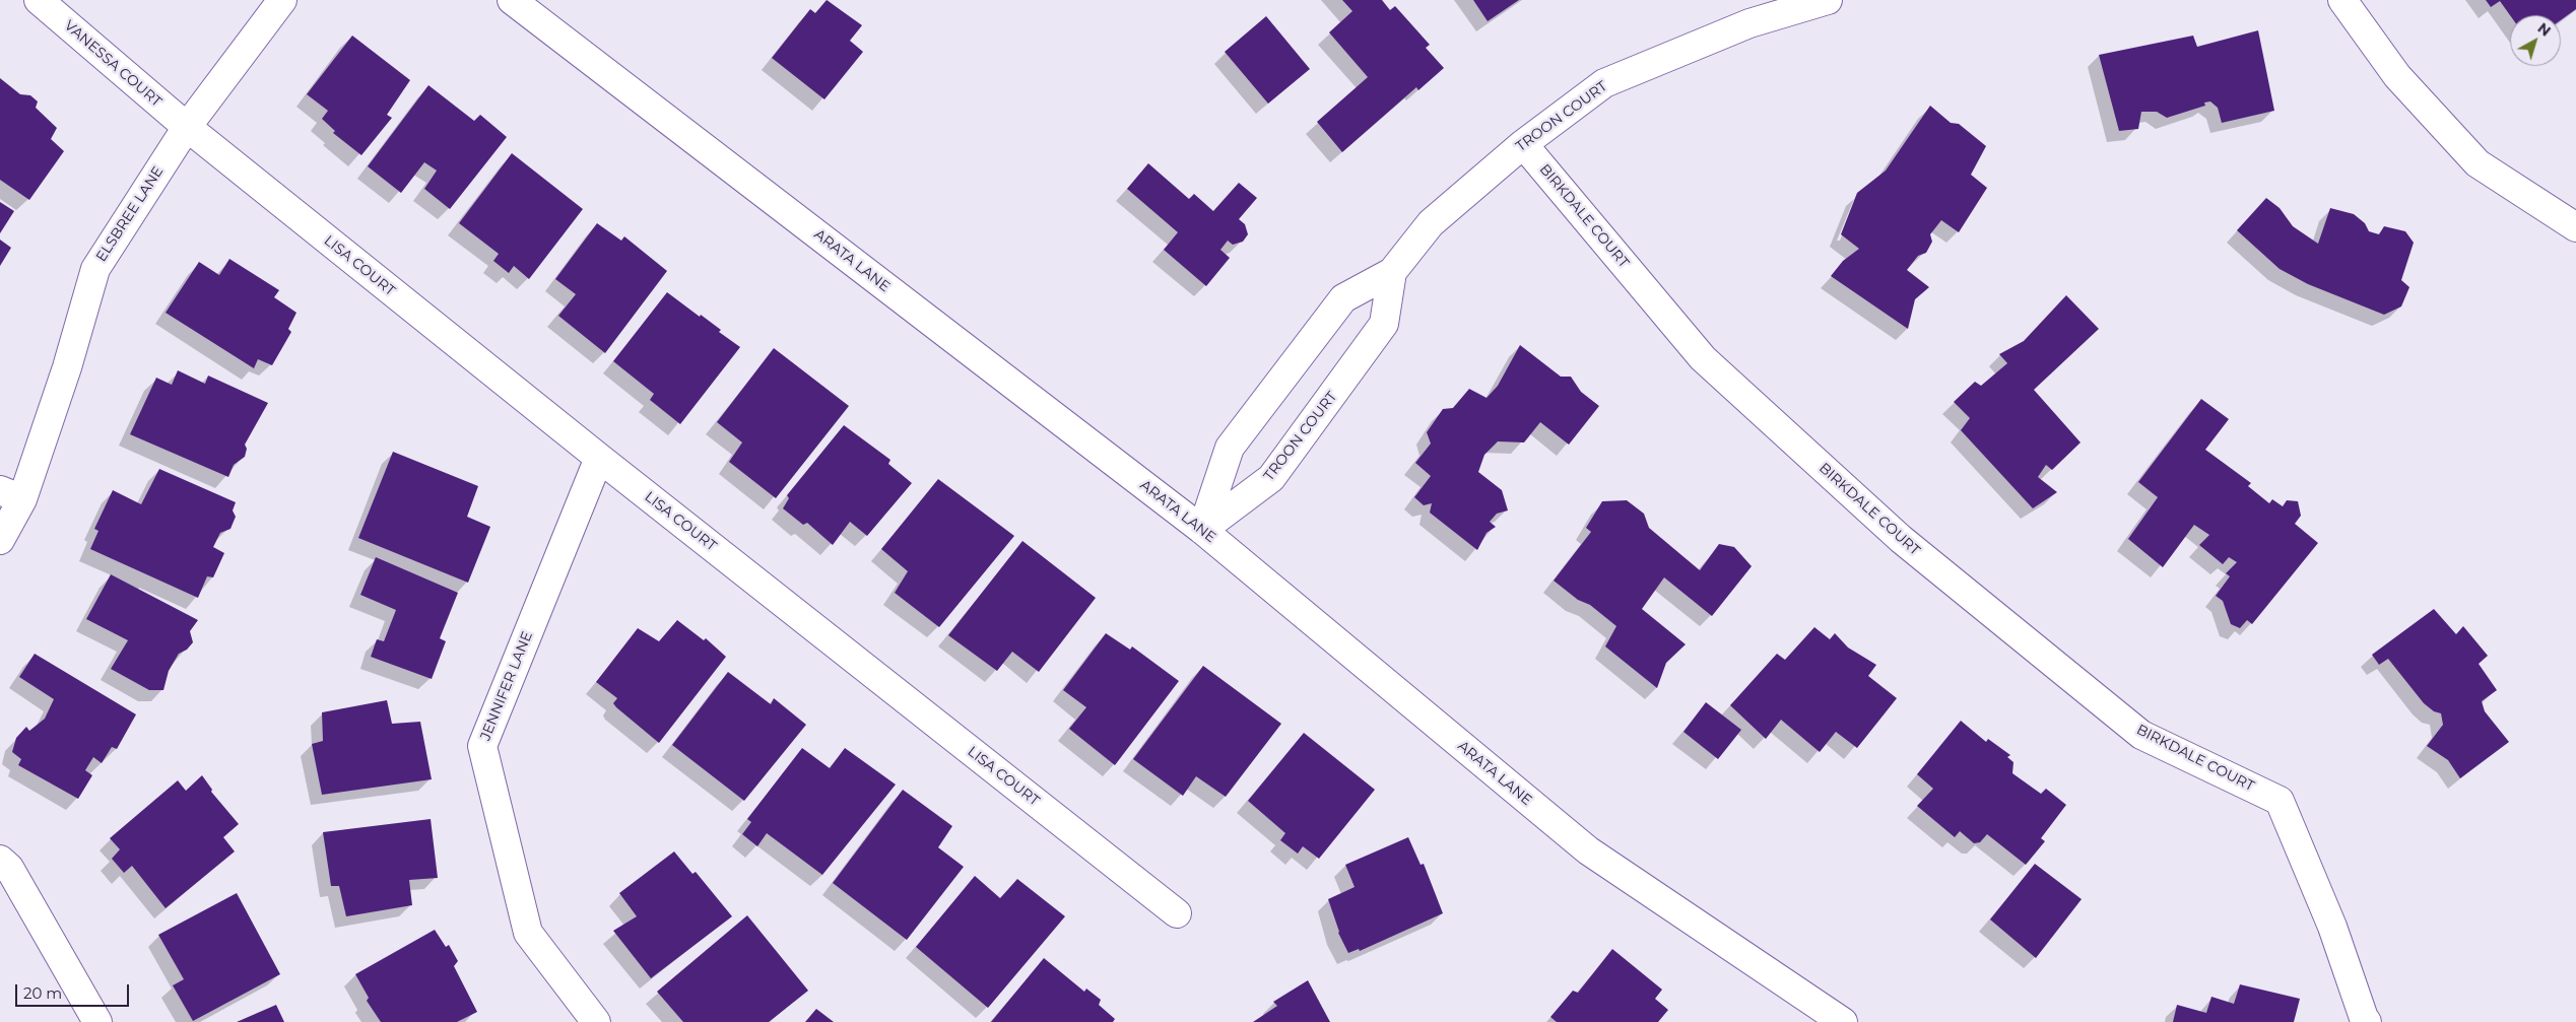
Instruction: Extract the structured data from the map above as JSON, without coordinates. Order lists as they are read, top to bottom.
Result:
{
  "streets": {
    "street": [
      "VANESSA COURT",
      "TROON COURT",
      "ELSBREE LANE",
      "BIRKDALE COURT",
      "ARATA LANE",
      "LISA COURT",
      "JENNIFER LANE"
    ]
  },
  "crossings": [
    ["VANESSA COURT", "ELSBREE LANE"],
    ["VANESSA COURT", "LISA COURT"],
    ["TROON COURT", "BIRKDALE COURT"],
    ["TROON COURT", "ARATA LANE"],
    ["ELSBREE LANE", "LISA COURT"],
    ["LISA COURT", "JENNIFER LANE"]
  ],
  "scale_bar": "20 m",
  "north": "top right"
}
